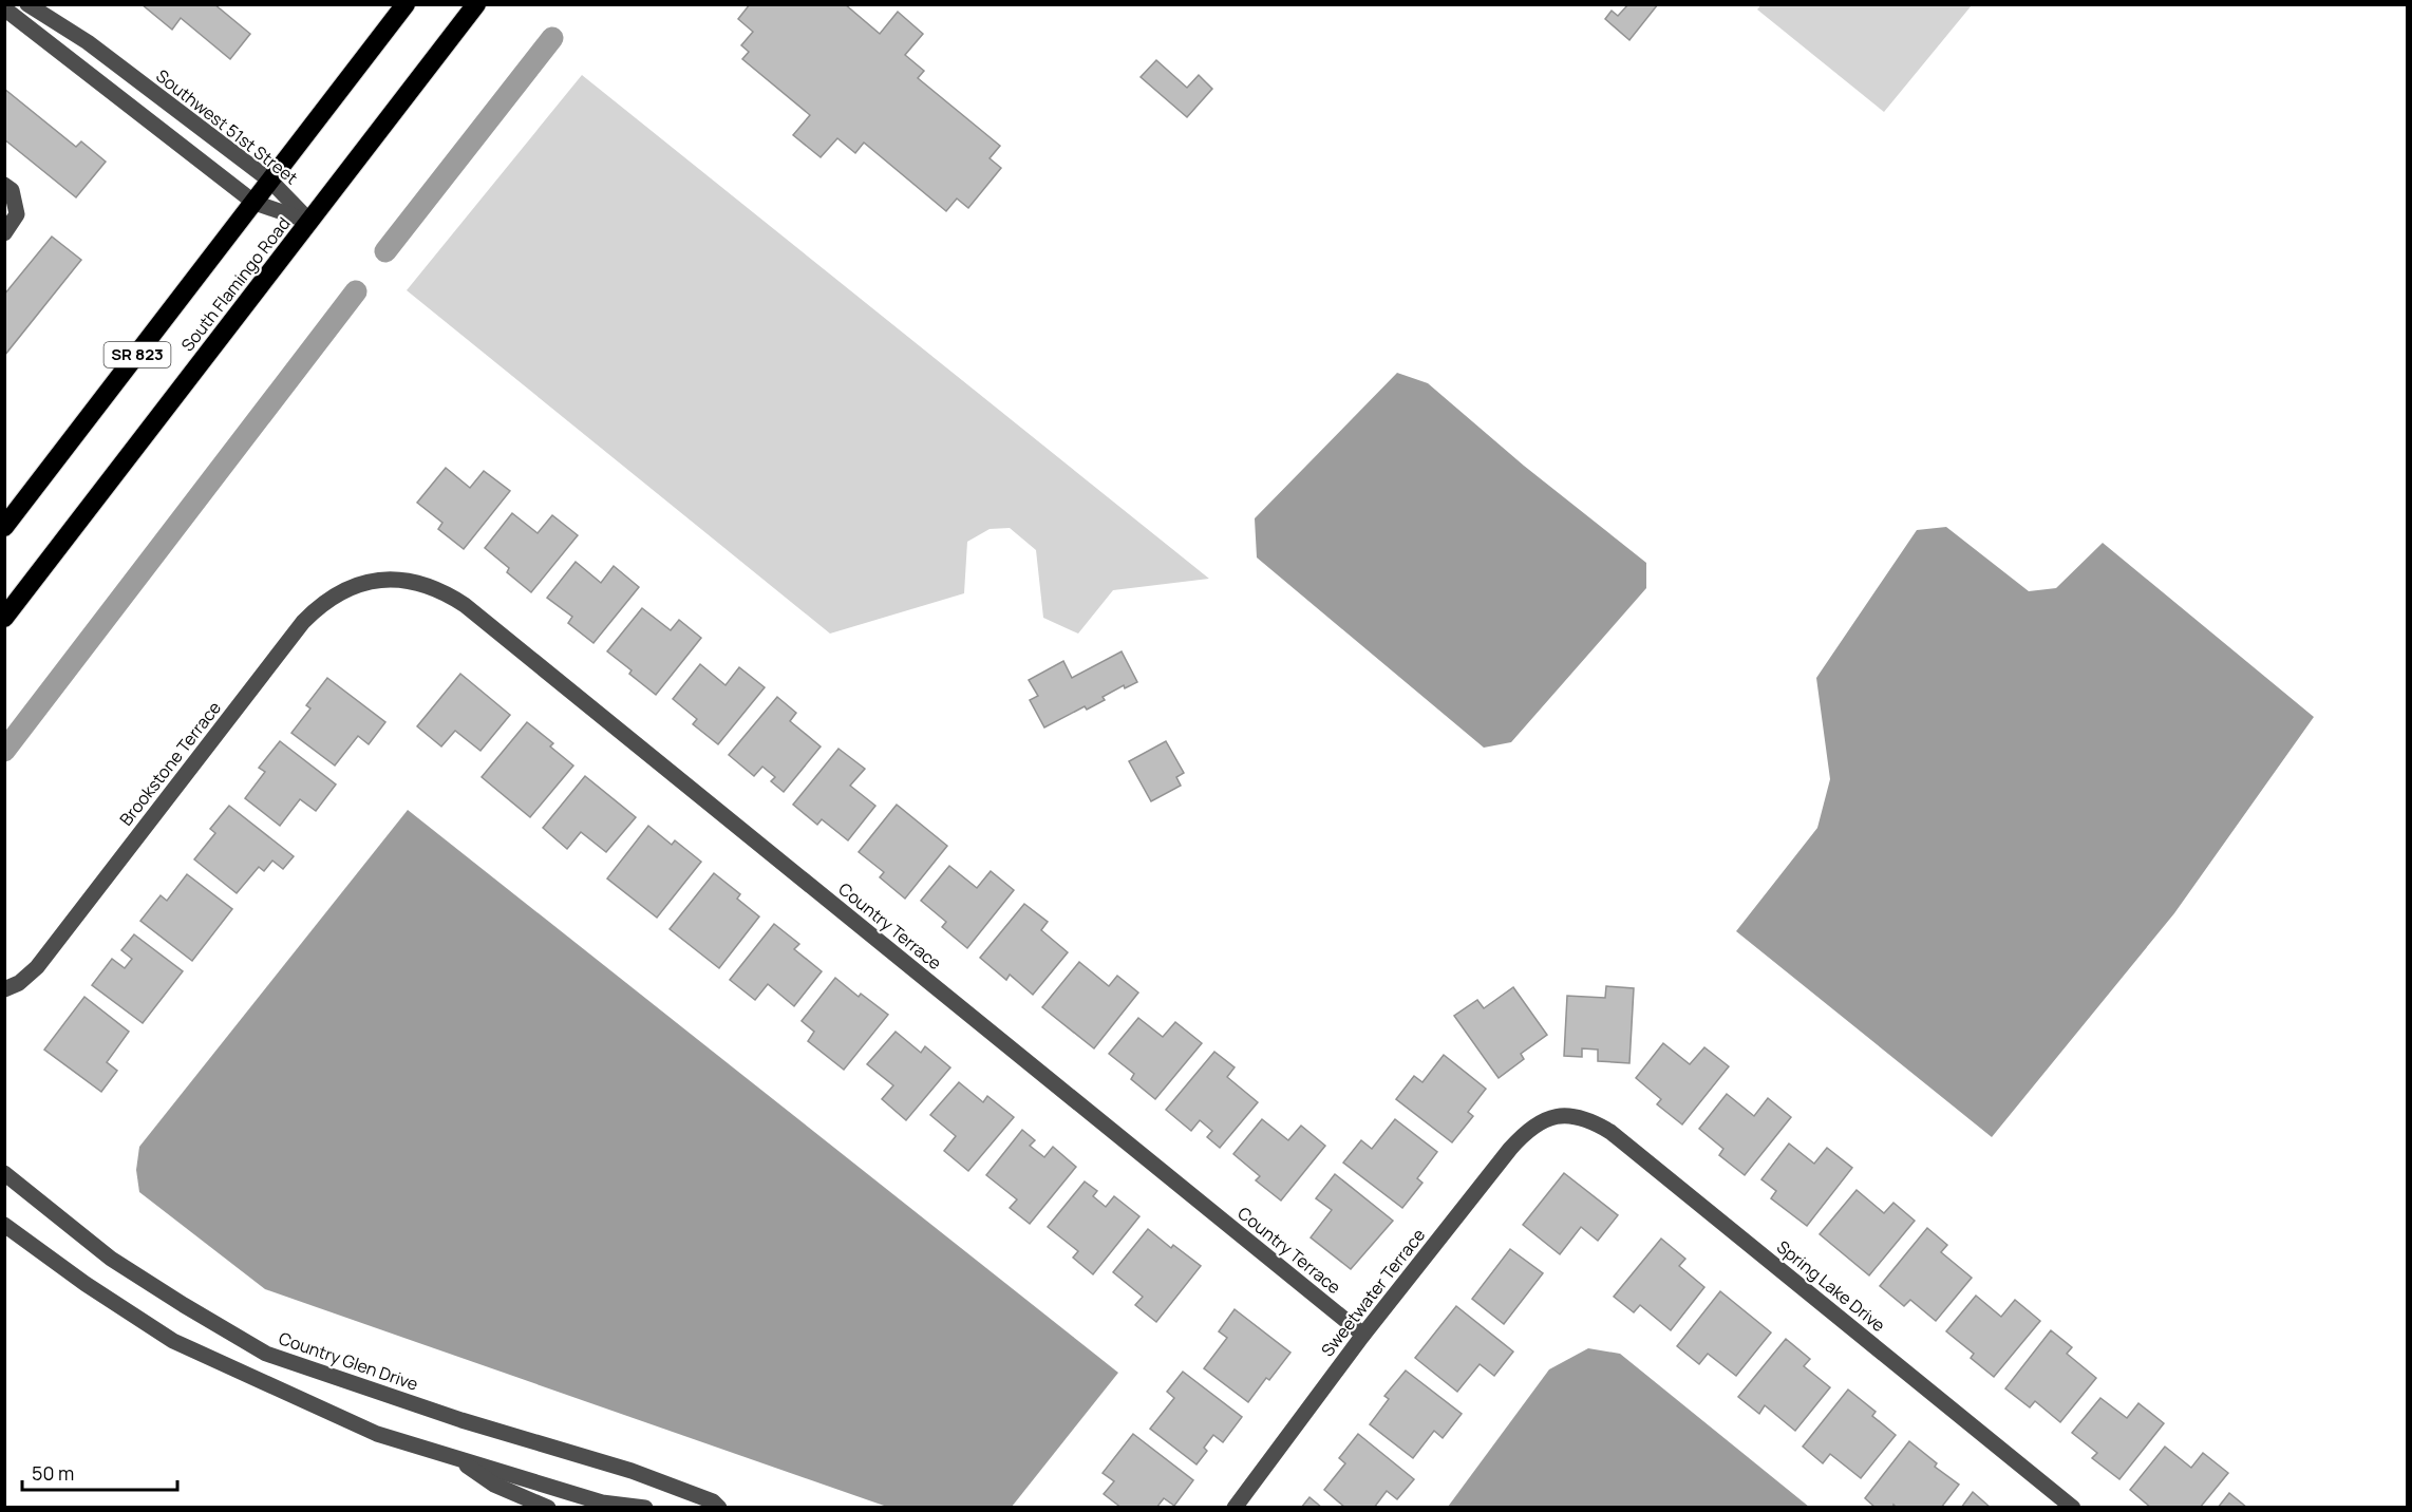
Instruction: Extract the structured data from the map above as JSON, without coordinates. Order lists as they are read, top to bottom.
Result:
{
  "streets": {
    "highway": ["South Flamingo Road", "SR 823"],
    "street": [
      "Southwest 51st Street",
      "Brookstone Terrace",
      "Country Terrace",
      "Spring Lake Drive",
      "Sweetwater Terrace",
      "Country Glen Drive"
    ]
  },
  "crossings": [
    ["Southwest 51st Street", "South Flamingo Road"],
    ["Brookstone Terrace", "Country Terrace"],
    ["Country Terrace", "Sweetwater Terrace"],
    ["Spring Lake Drive", "Sweetwater Terrace"]
  ],
  "scale_bar": "50 m"
}
